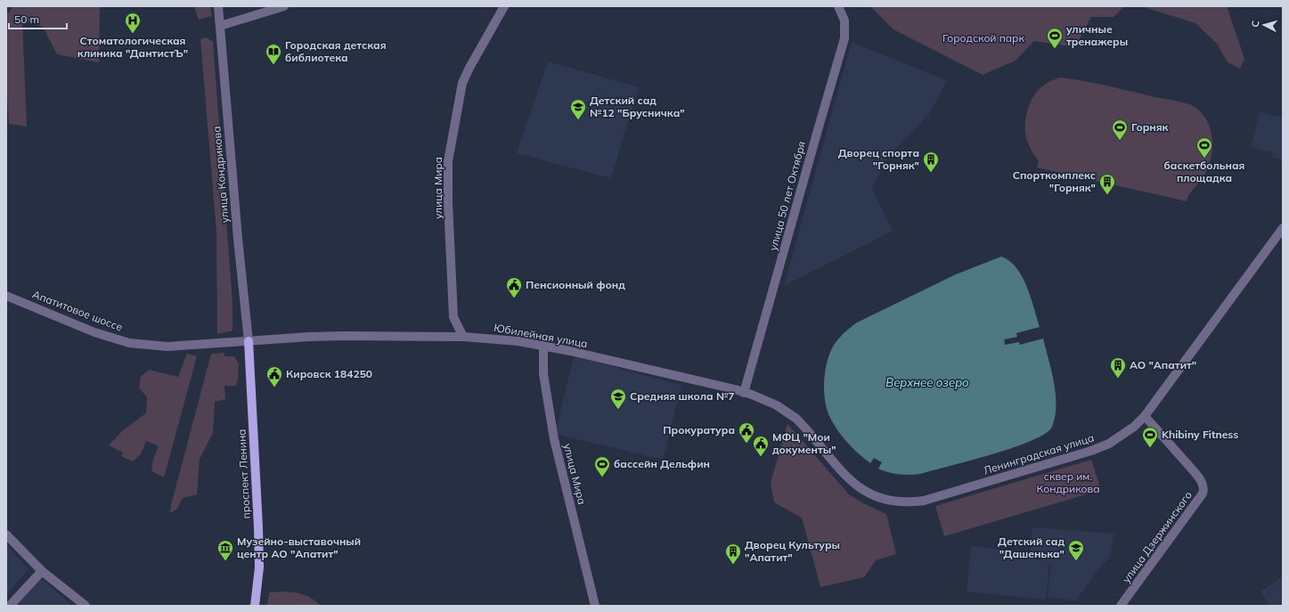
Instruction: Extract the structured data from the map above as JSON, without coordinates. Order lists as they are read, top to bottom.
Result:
{
  "streets": {
    "main road": ["проспект Ленина"],
    "street": [
      "улица Кондрикова",
      "улица Мира",
      "улица 50 лет Октября",
      "Апатитовое шоссе",
      "Юбилейная улица",
      "Ленинградская улица",
      "улица Дзержинского"
    ]
  },
  "crossings": [
    ["улица Кондрикова", "Апатитовое шоссе"],
    ["улица Кондрикова", "Юбилейная улица"],
    ["улица Кондрикова", "проспект Ленина"],
    ["улица Мира", "Юбилейная улица"],
    ["улица 50 лет Октября", "Юбилейная улица"],
    ["Апатитовое шоссе", "Юбилейная улица"],
    ["Апатитовое шоссе", "проспект Ленина"],
    ["Юбилейная улица", "Ленинградская улица"],
    ["Юбилейная улица", "проспект Ленина"],
    ["Ленинградская улица", "улица Дзержинского"]
  ],
  "water": ["Верхнее озеро"],
  "parks": ["Городской парк", "сквер им. Кондрикова"],
  "places": {
    "hospital": ["Стоматологическая клиника \"ДантистЪ\""],
    "sports": [
      "уличные тренажеры",
      "Горняк",
      "баскетбольная площадка",
      "Khibiny Fitness",
      "бассейн Дельфин"
    ],
    "library": ["Городская детская библиотека"],
    "school or university": ["Детский сад №12 \"Брусничка\"", "Средняя школа №7", "Детский сад \"Дашенька\""],
    "building": [
      "Дворец спорта \"Горняк\"",
      "Спорткомплекс \"Горняк\"",
      "АО \"Апатит\"",
      "Дворец Культуры \"Апатит\""
    ],
    "public building": [
      "Пенсионный фонд",
      "Кировск 184250",
      "Прокуратура",
      "МФЦ \"Мои документы\""
    ],
    "museum": ["Музейно-выставочный центр АО \"Апатит\""]
  },
  "scale_bar": "50 m",
  "north": "left"
}
